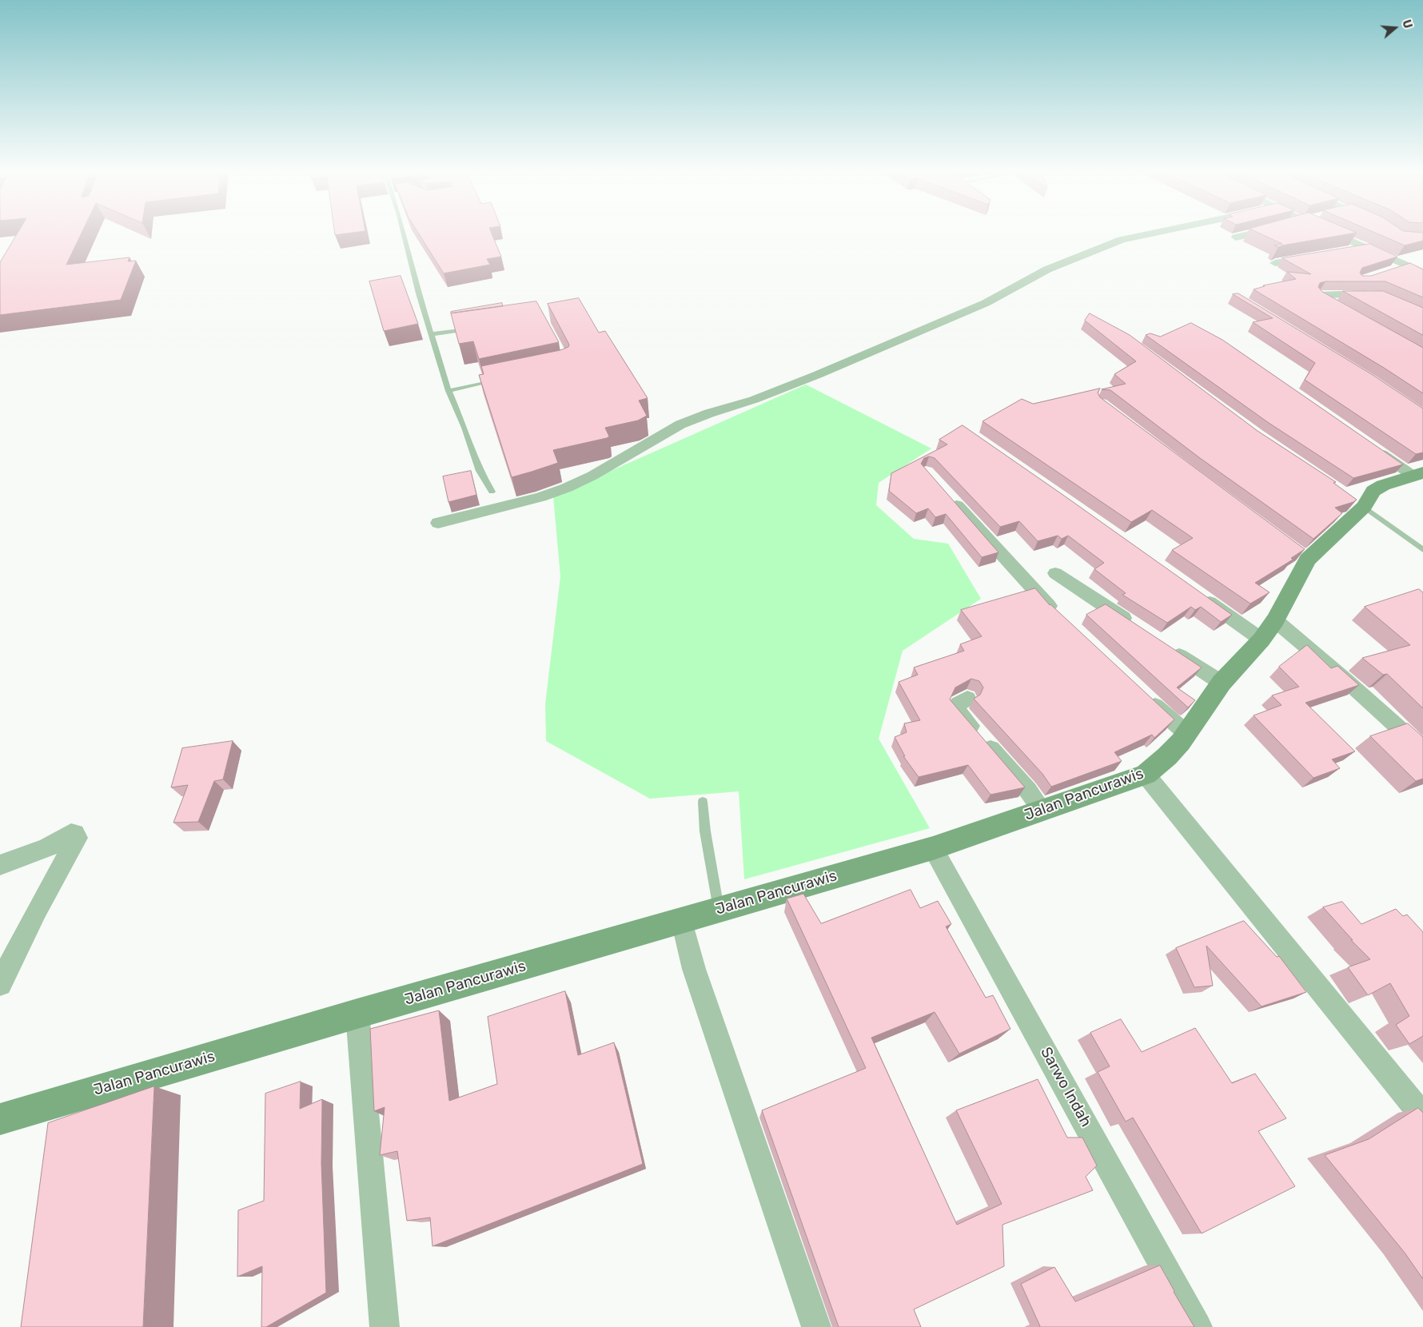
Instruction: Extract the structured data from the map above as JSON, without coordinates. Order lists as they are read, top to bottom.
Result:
{
  "streets": {
    "street": ["Jalan Pancurawis", "Sarwo Indah"]
  },
  "crossings": [
    ["Jalan Pancurawis", "Sarwo Indah"]
  ],
  "north": "right"
}
